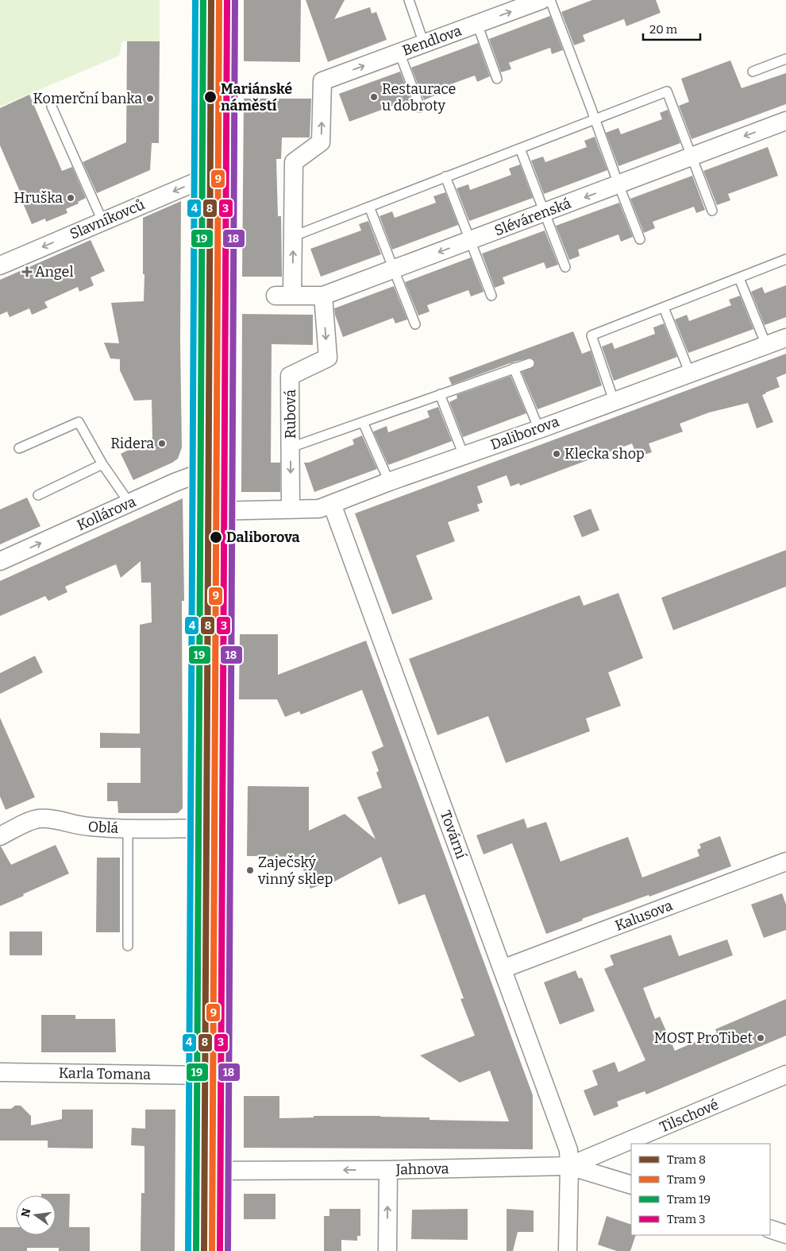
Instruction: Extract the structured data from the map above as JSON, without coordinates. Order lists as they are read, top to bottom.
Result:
{
  "streets": {
    "street": [
      "Bendlova",
      "Slévárenská",
      "Slavníkovců",
      "Rubová",
      "Daliborova",
      "Kollárova",
      "Oblá",
      "Tovární",
      "Kalusova",
      "Karla Tomana",
      "Tilschové",
      "Jahnova"
    ]
  },
  "crossings": [
    ["Bendlova", "Slévárenská"],
    ["Slévárenská", "Rubová"],
    ["Rubová", "Daliborova"],
    ["Daliborova", "Tovární"],
    ["Tovární", "Kalusova"],
    ["Tovární", "Tilschové"],
    ["Tovární", "Jahnova"],
    ["Tilschové", "Jahnova"]
  ],
  "one_way": [
    "Bendlova",
    "Slavníkovců",
    "Rubová",
    "Kollárova",
    "Jahnova"
  ],
  "places": {
    "other": [
      "Mariánské náměstí",
      "Restaurace u dobroty",
      "Komerční banka",
      "Hruška",
      "Ridera",
      "Klecka shop",
      "Daliborova",
      "Zaječský vinný sklep",
      "MOST ProTibet"
    ],
    "health": ["Angel"]
  },
  "lines": [
    "tram line 8",
    "tram line 9",
    "tram line 19",
    "tram line 3",
    "transit line 4",
    "transit line 18"
  ],
  "legend": [
    "Tram 8",
    "Tram 9",
    "Tram 19",
    "Tram 3"
  ],
  "scale_bar": "20 m",
  "north": "left"
}
